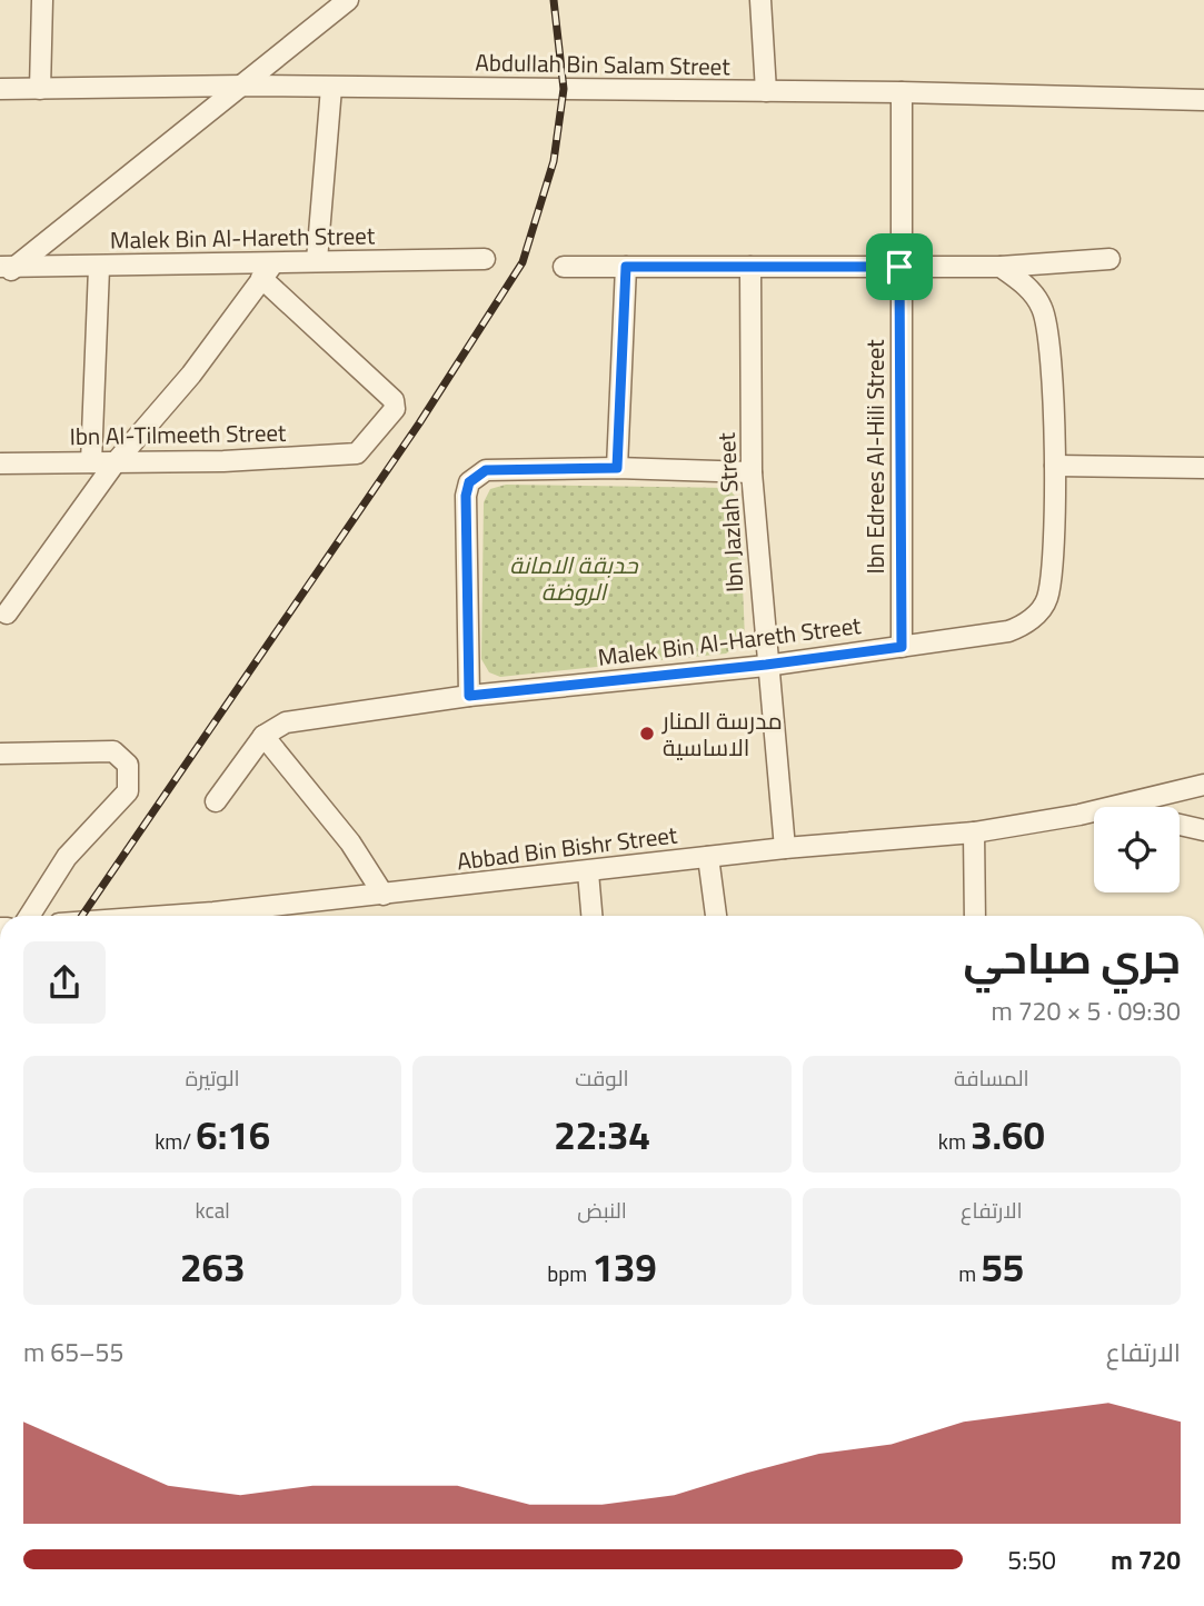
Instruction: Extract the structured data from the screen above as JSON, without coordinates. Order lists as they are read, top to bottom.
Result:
{
  "streets": {
    "street": [
      "Abdullah Bin Salam Street",
      "Malek Bin Al-Hareth Street",
      "Ibn Al-Tilmeeth Street",
      "Ibn Edrees Al-Hili Street",
      "Ibn Jazlah Street",
      "Abbad Bin Bishr Street"
    ]
  },
  "crossings": [
    ["Abdullah Bin Salam Street", "Ibn Edrees Al-Hili Street"],
    ["Malek Bin Al-Hareth Street", "Ibn Edrees Al-Hili Street"],
    ["Malek Bin Al-Hareth Street", "Ibn Jazlah Street"],
    ["Ibn Jazlah Street", "Abbad Bin Bishr Street"]
  ],
  "parks": ["حدبقة الامانة الروضة"],
  "places": ["مدرسة المنار الاساسية"],
  "page": {
    "heading": ["جري صباحي", "09:30 · 5 × 720 m"],
    "stats": [
      ["المسافة", "3.60 km"],
      ["الوقت", "22:34"],
      ["الوتيرة", "6:16 /km"],
      ["الارتفاع", "55 m"],
      ["النبض", "139 bpm"],
      ["kcal", "263"]
    ],
    "chart": ["الارتفاع", "55–65 m"],
    "list": [
      {
        "name": "720 m",
        "note": "5:50"
      }
    ]
  }
}
